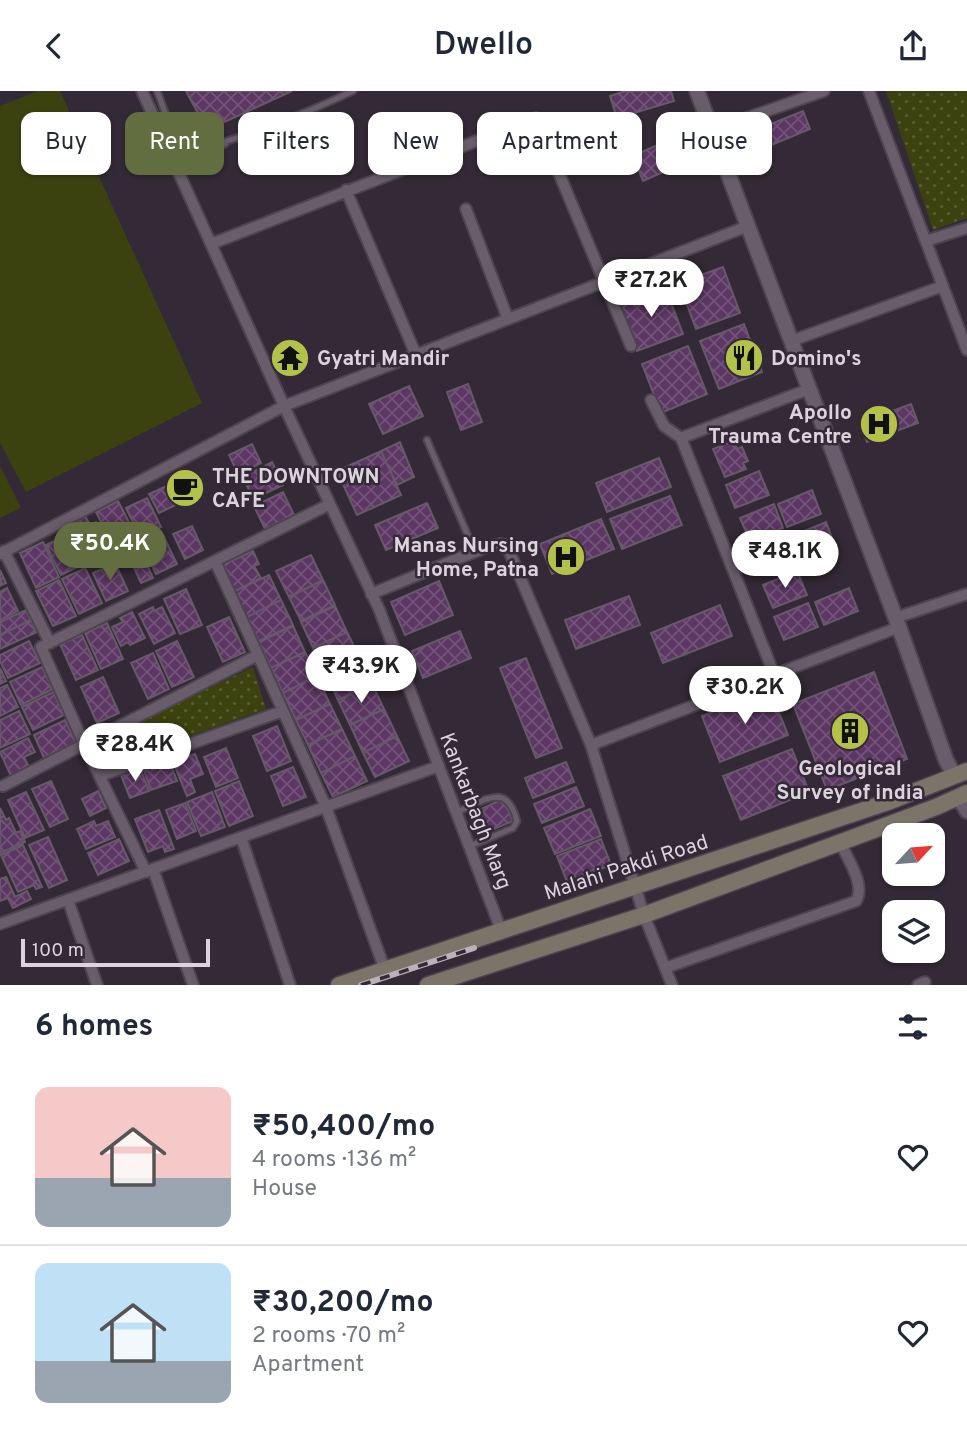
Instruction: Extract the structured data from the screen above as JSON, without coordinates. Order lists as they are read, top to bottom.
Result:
{
  "streets": {
    "main road": ["Malahi Pakdi Road"],
    "street": ["Kankarbagh Marg"]
  },
  "crossings": [
    ["Kankarbagh Marg", "Malahi Pakdi Road"]
  ],
  "places": {
    "temple": ["Gyatri Mandir"],
    "restaurant": ["Domino's"],
    "hospital": ["Apollo Trauma Centre", "Manas Nursing Home, Patna"],
    "cafe": ["THE DOWNTOWN CAFE"],
    "building": ["Geological Survey of india"]
  },
  "scale_bar": "100 m",
  "north": "top right",
  "page": {
    "header": "Dwello",
    "chip": [
      "Buy",
      "Rent",
      "Filters",
      "New",
      "Apartment",
      "House"
    ],
    "price": [
      "₹27.2K",
      "₹50.4K",
      "₹48.1K",
      "₹43.9K",
      "₹30.2K",
      "₹28.4K"
    ],
    "scale": "100 m",
    "heading": "6 homes",
    "list": [
      {
        "name": "₹50,400/mo",
        "note": "4 rooms · 136 m² · House"
      },
      {
        "name": "₹30,200/mo",
        "note": "2 rooms · 70 m² · Apartment"
      }
    ]
  }
}
